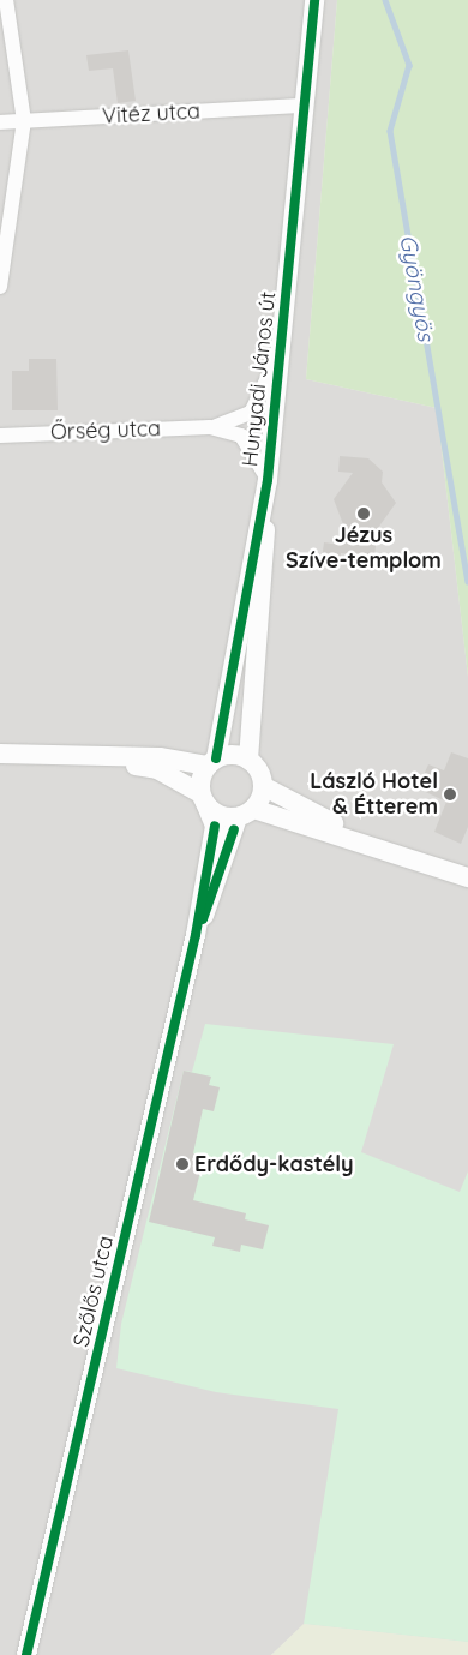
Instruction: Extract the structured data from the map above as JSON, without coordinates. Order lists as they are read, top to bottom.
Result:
{
  "streets": {
    "street": [
      "Vitéz utca",
      "Hunyadi János út",
      "Őrség utca",
      "Szőlős utca"
    ]
  },
  "crossings": [
    ["Vitéz utca", "Hunyadi János út"],
    ["Hunyadi János út", "Őrség utca"],
    ["Hunyadi János út", "Szőlős utca"]
  ],
  "water": ["Gyöngyös"],
  "places": ["Jézus Szíve-templom", "László Hotel & Étterem", "Erdődy-kastély"]
}
